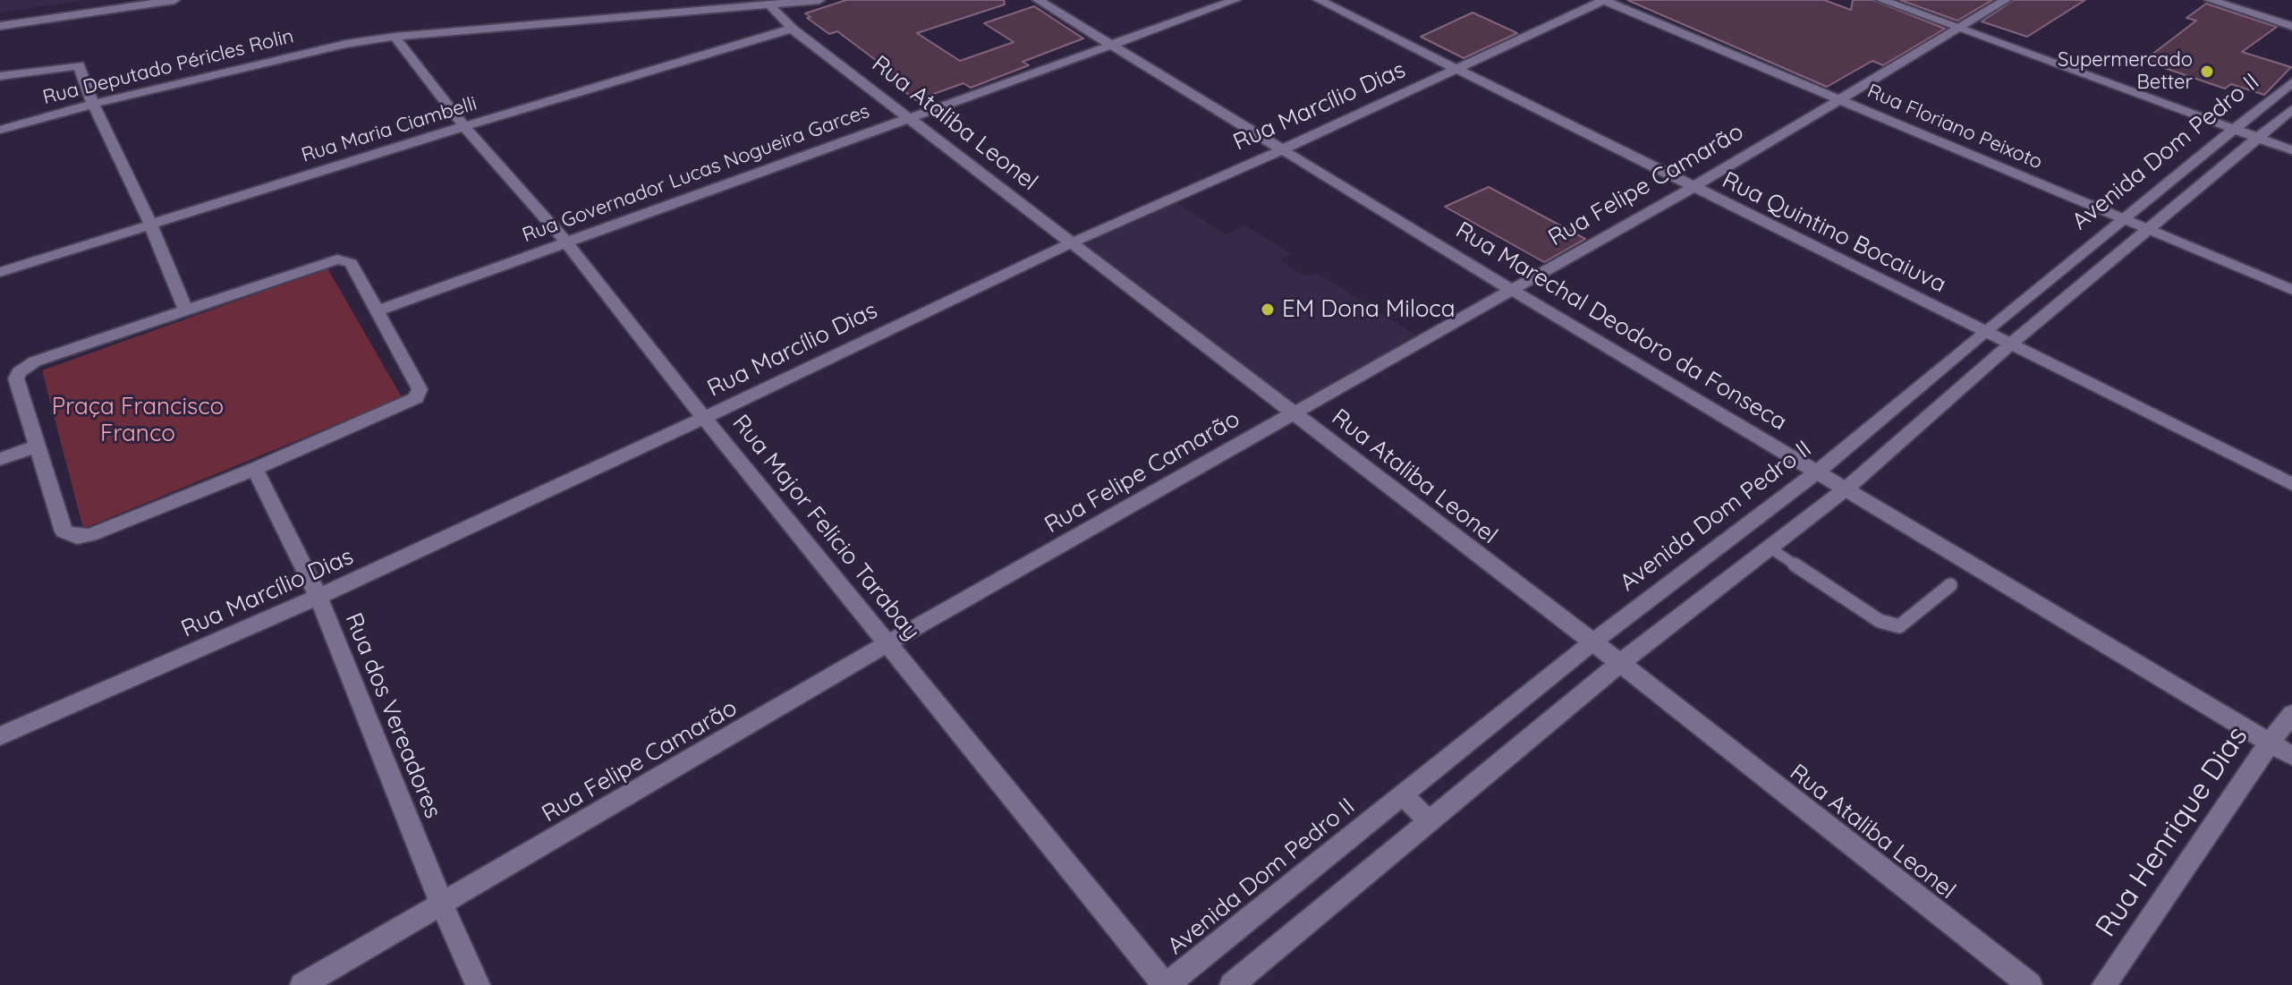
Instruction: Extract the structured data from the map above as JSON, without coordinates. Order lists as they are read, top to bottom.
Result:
{
  "streets": {
    "street": [
      "Rua Deputado Péricles Rolin",
      "Rua Marcílio Dias",
      "Rua Ataliba Leonel",
      "Rua Floriano Peixoto",
      "Rua Maria Ciambelli",
      "Avenida Dom Pedro II",
      "Rua Governador Lucas Nogueira Garces",
      "Rua Felipe Camarão",
      "Rua Quintino Bocaiuva",
      "Rua Marechal Deodoro da Fonseca",
      "Rua Major Felicio Tarabay",
      "Rua dos Vereadores",
      "Rua Henrique Dias"
    ]
  },
  "crossings": [
    ["Rua Deputado Péricles Rolin", "Rua Ataliba Leonel"],
    ["Rua Deputado Péricles Rolin", "Rua Major Felicio Tarabay"],
    ["Rua Marcílio Dias", "Rua Ataliba Leonel"],
    ["Rua Marcílio Dias", "Rua Floriano Peixoto"],
    ["Rua Marcílio Dias", "Rua Quintino Bocaiuva"],
    ["Rua Marcílio Dias", "Rua Marechal Deodoro da Fonseca"],
    ["Rua Marcílio Dias", "Rua Major Felicio Tarabay"],
    ["Rua Marcílio Dias", "Rua dos Vereadores"],
    ["Rua Ataliba Leonel", "Rua Maria Ciambelli"],
    ["Rua Ataliba Leonel", "Avenida Dom Pedro II"],
    ["Rua Ataliba Leonel", "Rua Governador Lucas Nogueira Garces"],
    ["Rua Ataliba Leonel", "Rua Felipe Camarão"],
    ["Rua Floriano Peixoto", "Avenida Dom Pedro II"],
    ["Rua Floriano Peixoto", "Rua Felipe Camarão"],
    ["Rua Maria Ciambelli", "Rua Major Felicio Tarabay"],
    ["Avenida Dom Pedro II", "Rua Quintino Bocaiuva"],
    ["Avenida Dom Pedro II", "Rua Marechal Deodoro da Fonseca"],
    ["Avenida Dom Pedro II", "Rua Major Felicio Tarabay"],
    ["Rua Governador Lucas Nogueira Garces", "Rua Marechal Deodoro da Fonseca"],
    ["Rua Governador Lucas Nogueira Garces", "Rua Major Felicio Tarabay"],
    ["Rua Felipe Camarão", "Rua Quintino Bocaiuva"],
    ["Rua Felipe Camarão", "Rua Marechal Deodoro da Fonseca"],
    ["Rua Felipe Camarão", "Rua Major Felicio Tarabay"],
    ["Rua Felipe Camarão", "Rua dos Vereadores"],
    ["Rua Marechal Deodoro da Fonseca", "Rua Henrique Dias"]
  ],
  "parks": ["Praça Francisco Franco"],
  "places": ["Supermercado Better", "EM Dona Miloca"]
}
